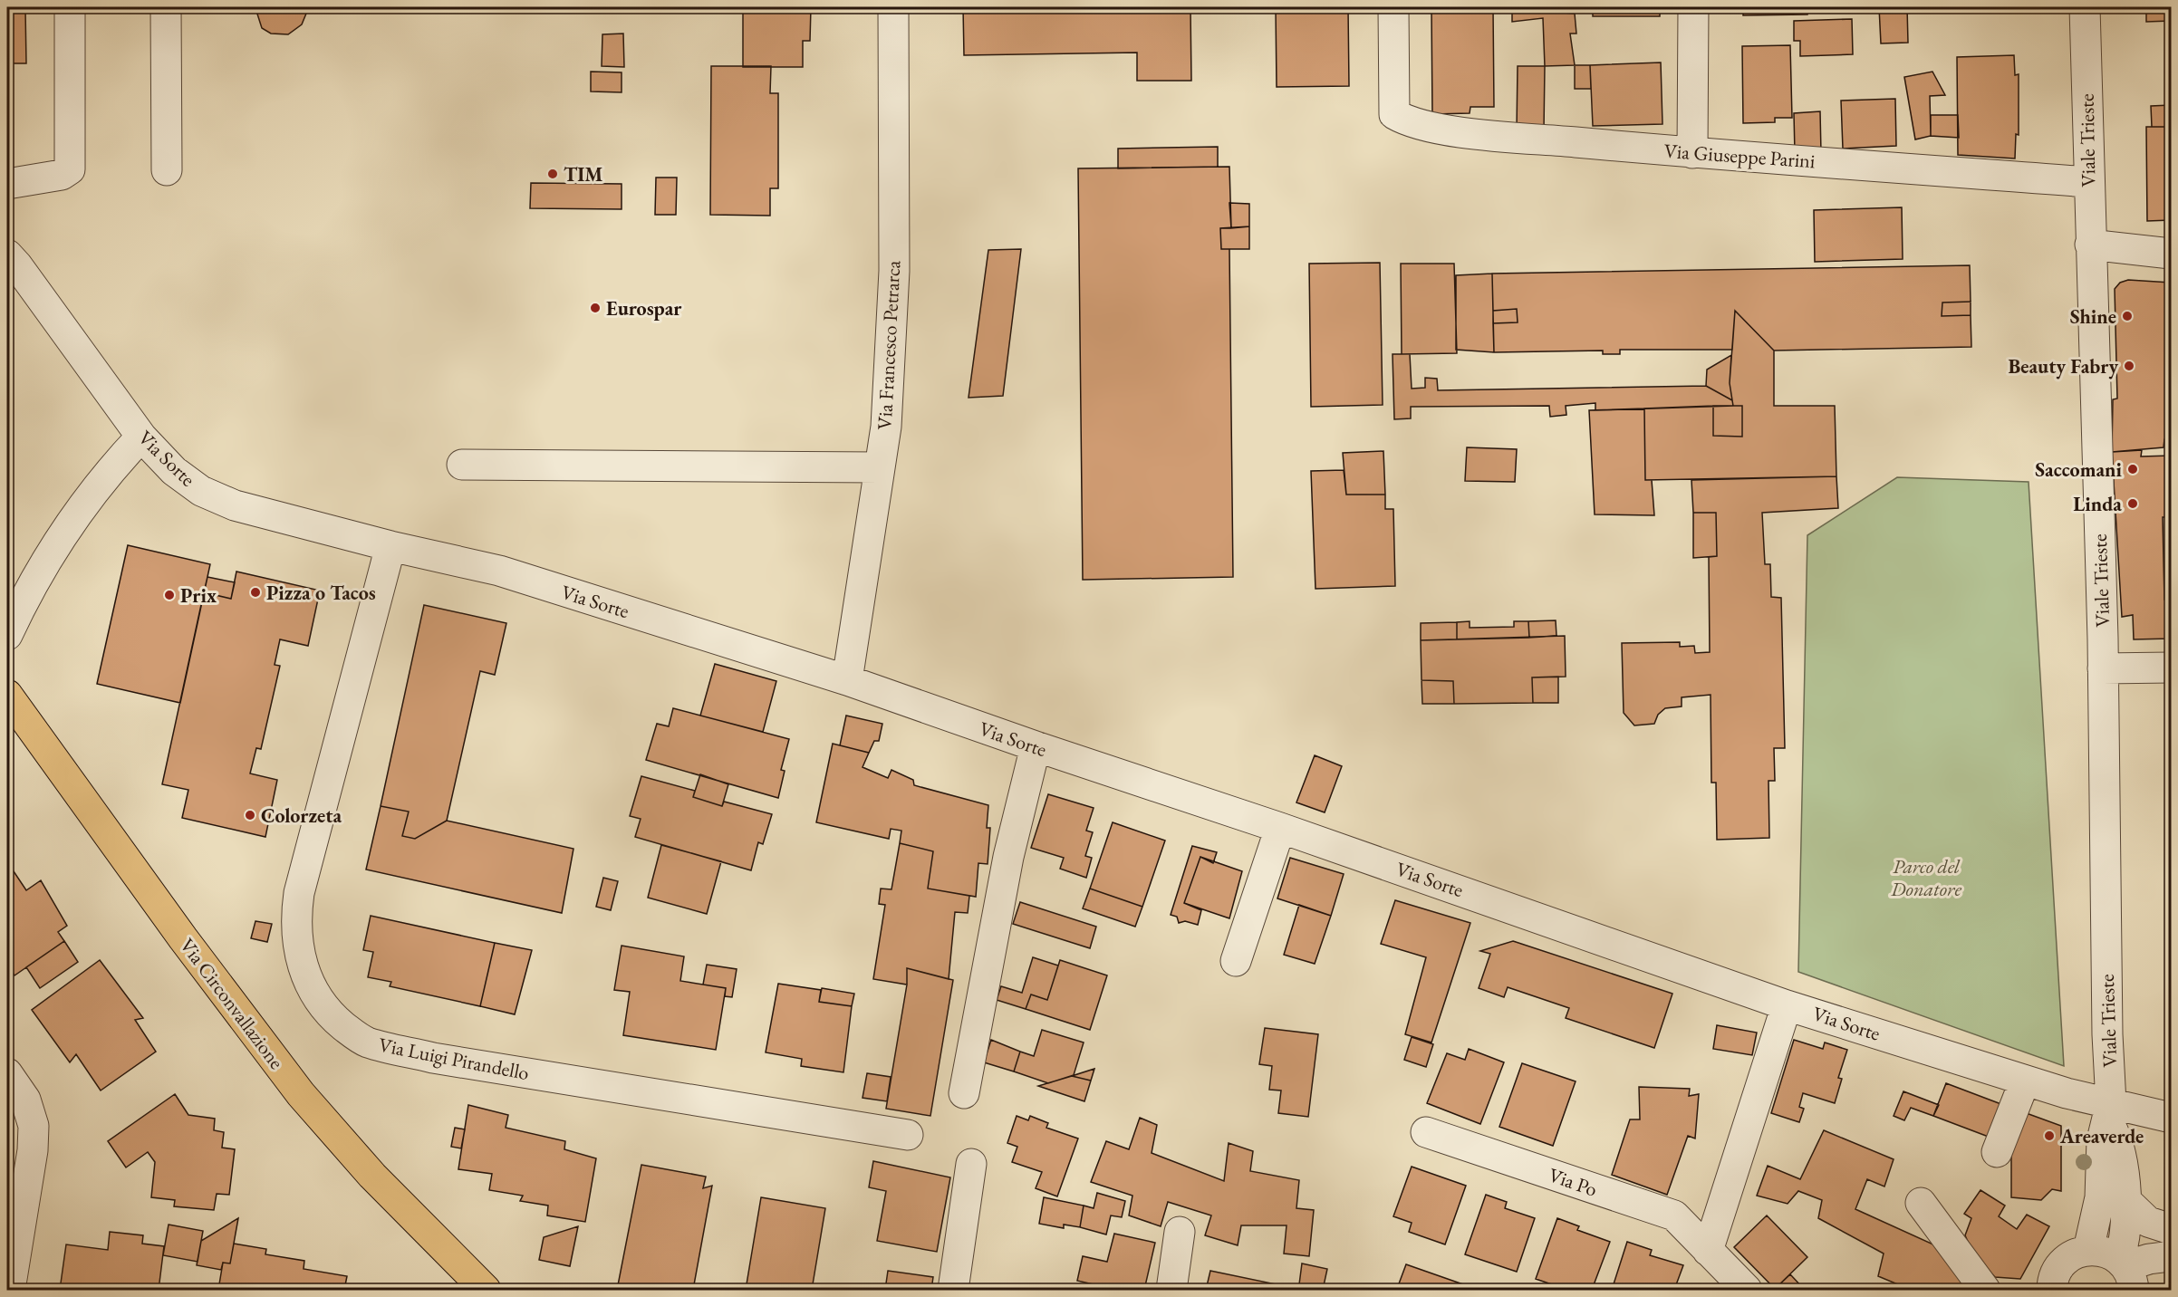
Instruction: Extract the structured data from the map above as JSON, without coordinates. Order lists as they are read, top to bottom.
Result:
{
  "streets": {
    "main road": ["Via Circonvallazione"],
    "street": [
      "Viale Trieste",
      "Via Giuseppe Parini",
      "Via Francesco Petrarca",
      "Via Sorte",
      "Via Luigi Pirandello",
      "Via Po"
    ]
  },
  "crossings": [
    ["Viale Trieste", "Via Giuseppe Parini"],
    ["Viale Trieste", "Via Sorte"],
    ["Via Francesco Petrarca", "Via Sorte"],
    ["Via Sorte", "Via Luigi Pirandello"]
  ],
  "parks": ["Parco del Donatore"],
  "places": [
    "TIM",
    "Eurospar",
    "Shine",
    "Beauty Fabry",
    "Saccomani",
    "Linda",
    "Pizza o Tacos",
    "Prix",
    "Colorzeta",
    "Areaverde"
  ]
}
